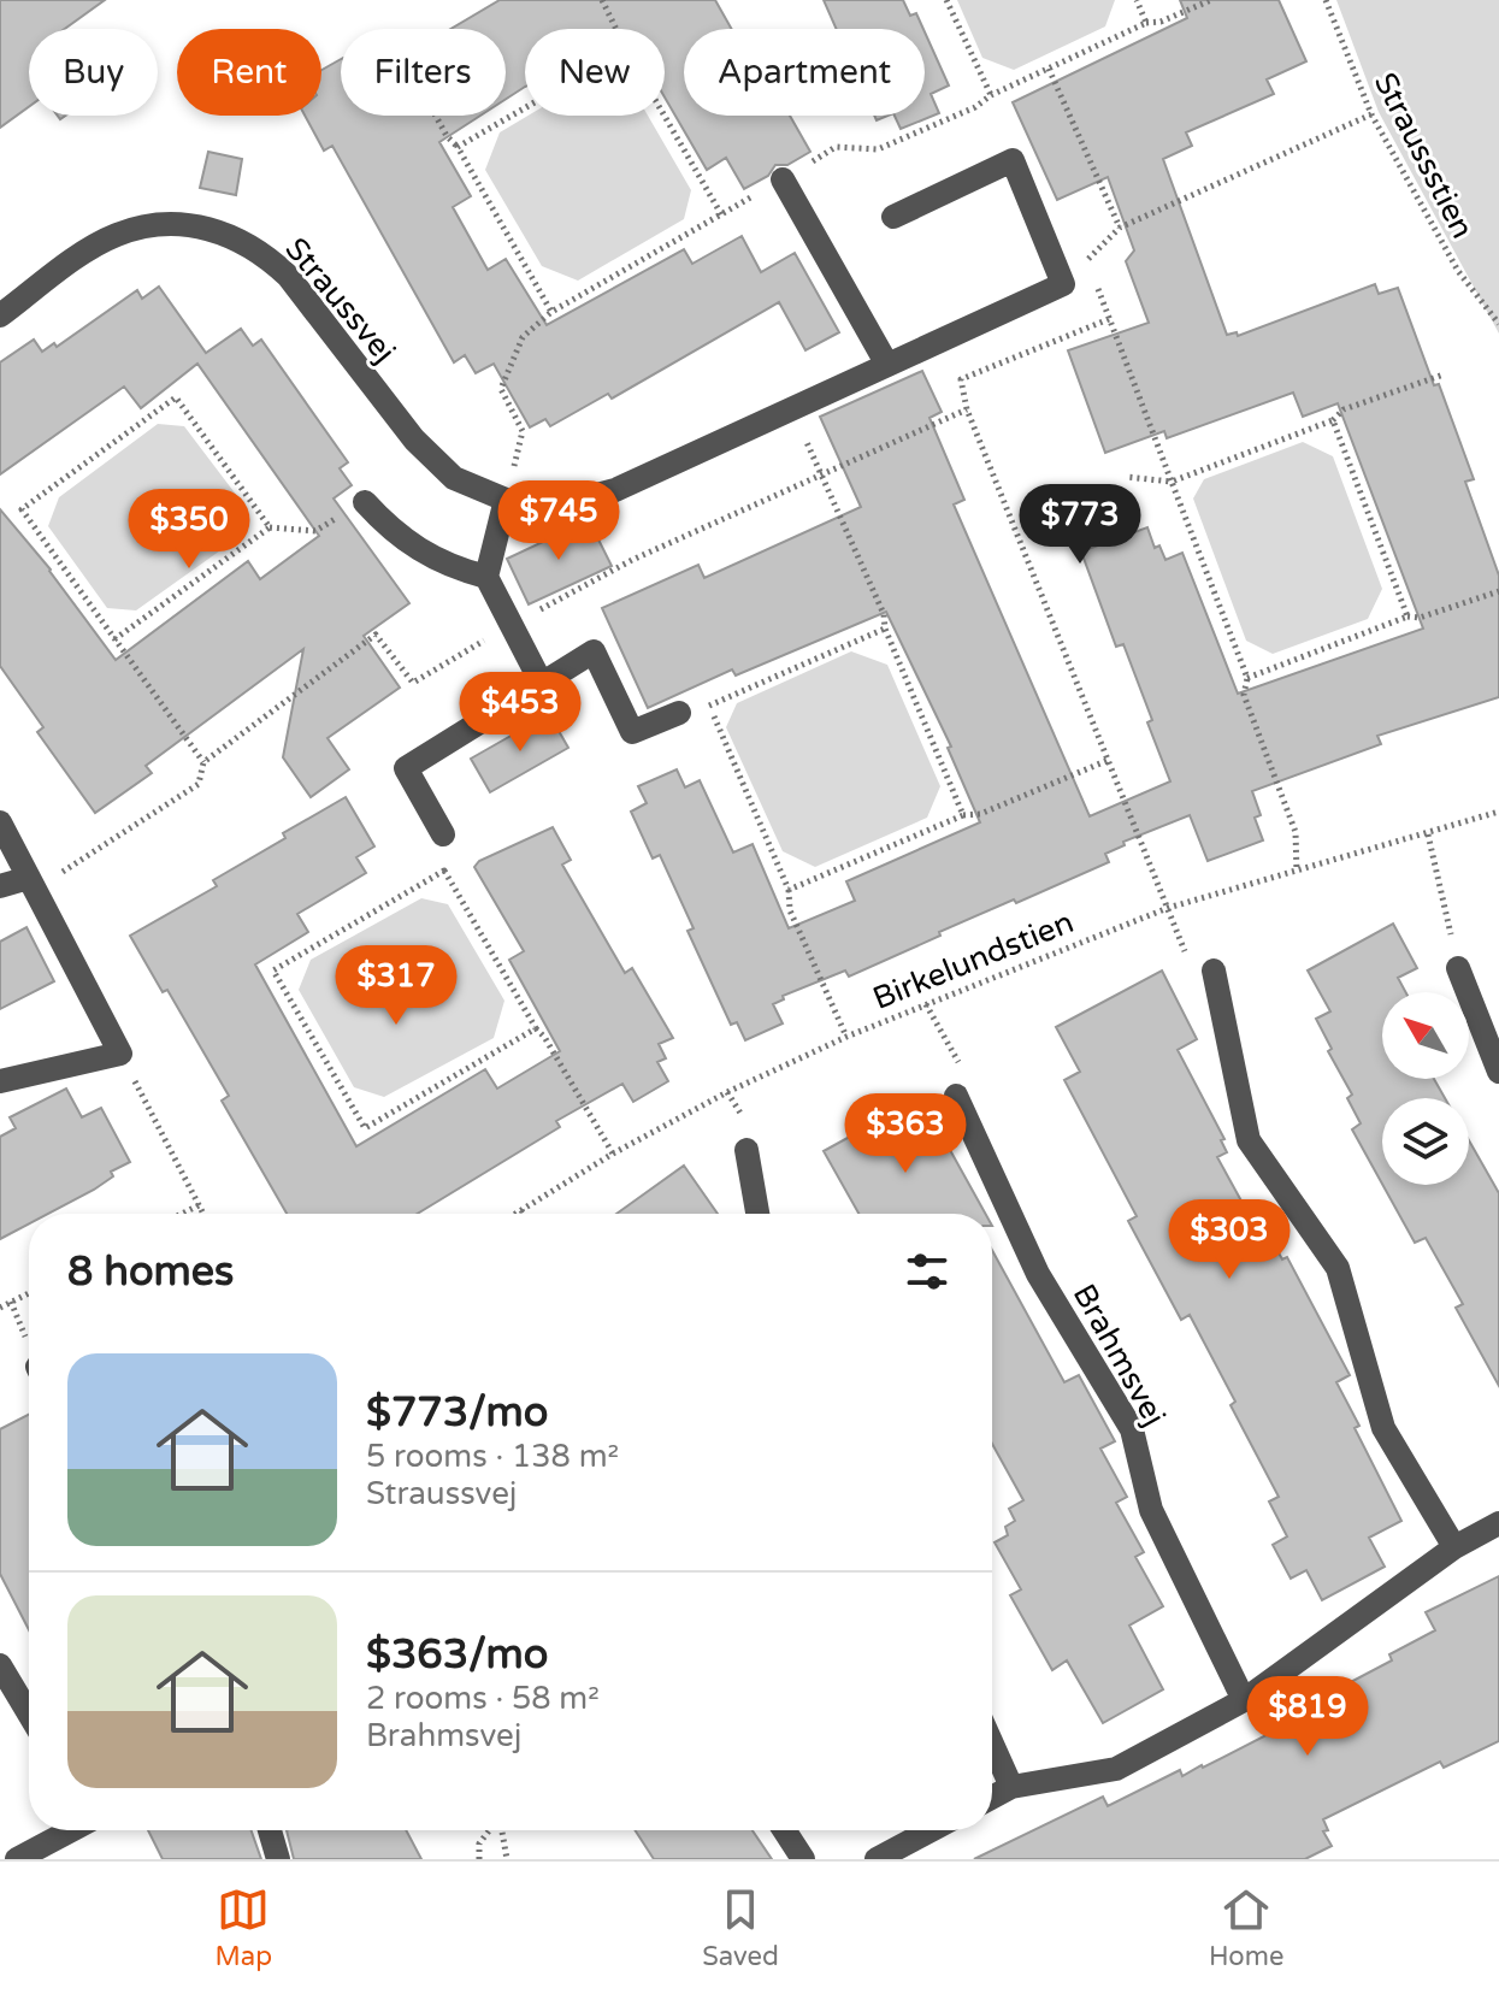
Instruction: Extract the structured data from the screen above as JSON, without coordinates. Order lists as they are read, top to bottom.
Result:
{
  "streets": {
    "street": ["Straussvej", "Brahmsvej"],
    "path": ["Straussstien", "Birkelundstien"]
  },
  "north": "top left",
  "page": {
    "chip": [
      "Buy",
      "Rent",
      "Filters",
      "New",
      "Apartment"
    ],
    "price": [
      "$745",
      "$773",
      "$350",
      "$453",
      "$317",
      "$363",
      "$303",
      "$819"
    ],
    "heading": "8 homes",
    "list": [
      {
        "name": "$773/mo",
        "note": "5 rooms · 138 m² · Straussvej"
      },
      {
        "name": "$363/mo",
        "note": "2 rooms · 58 m² · Brahmsvej"
      }
    ],
    "tabs": ["Map", "Saved", "Home"]
  }
}
